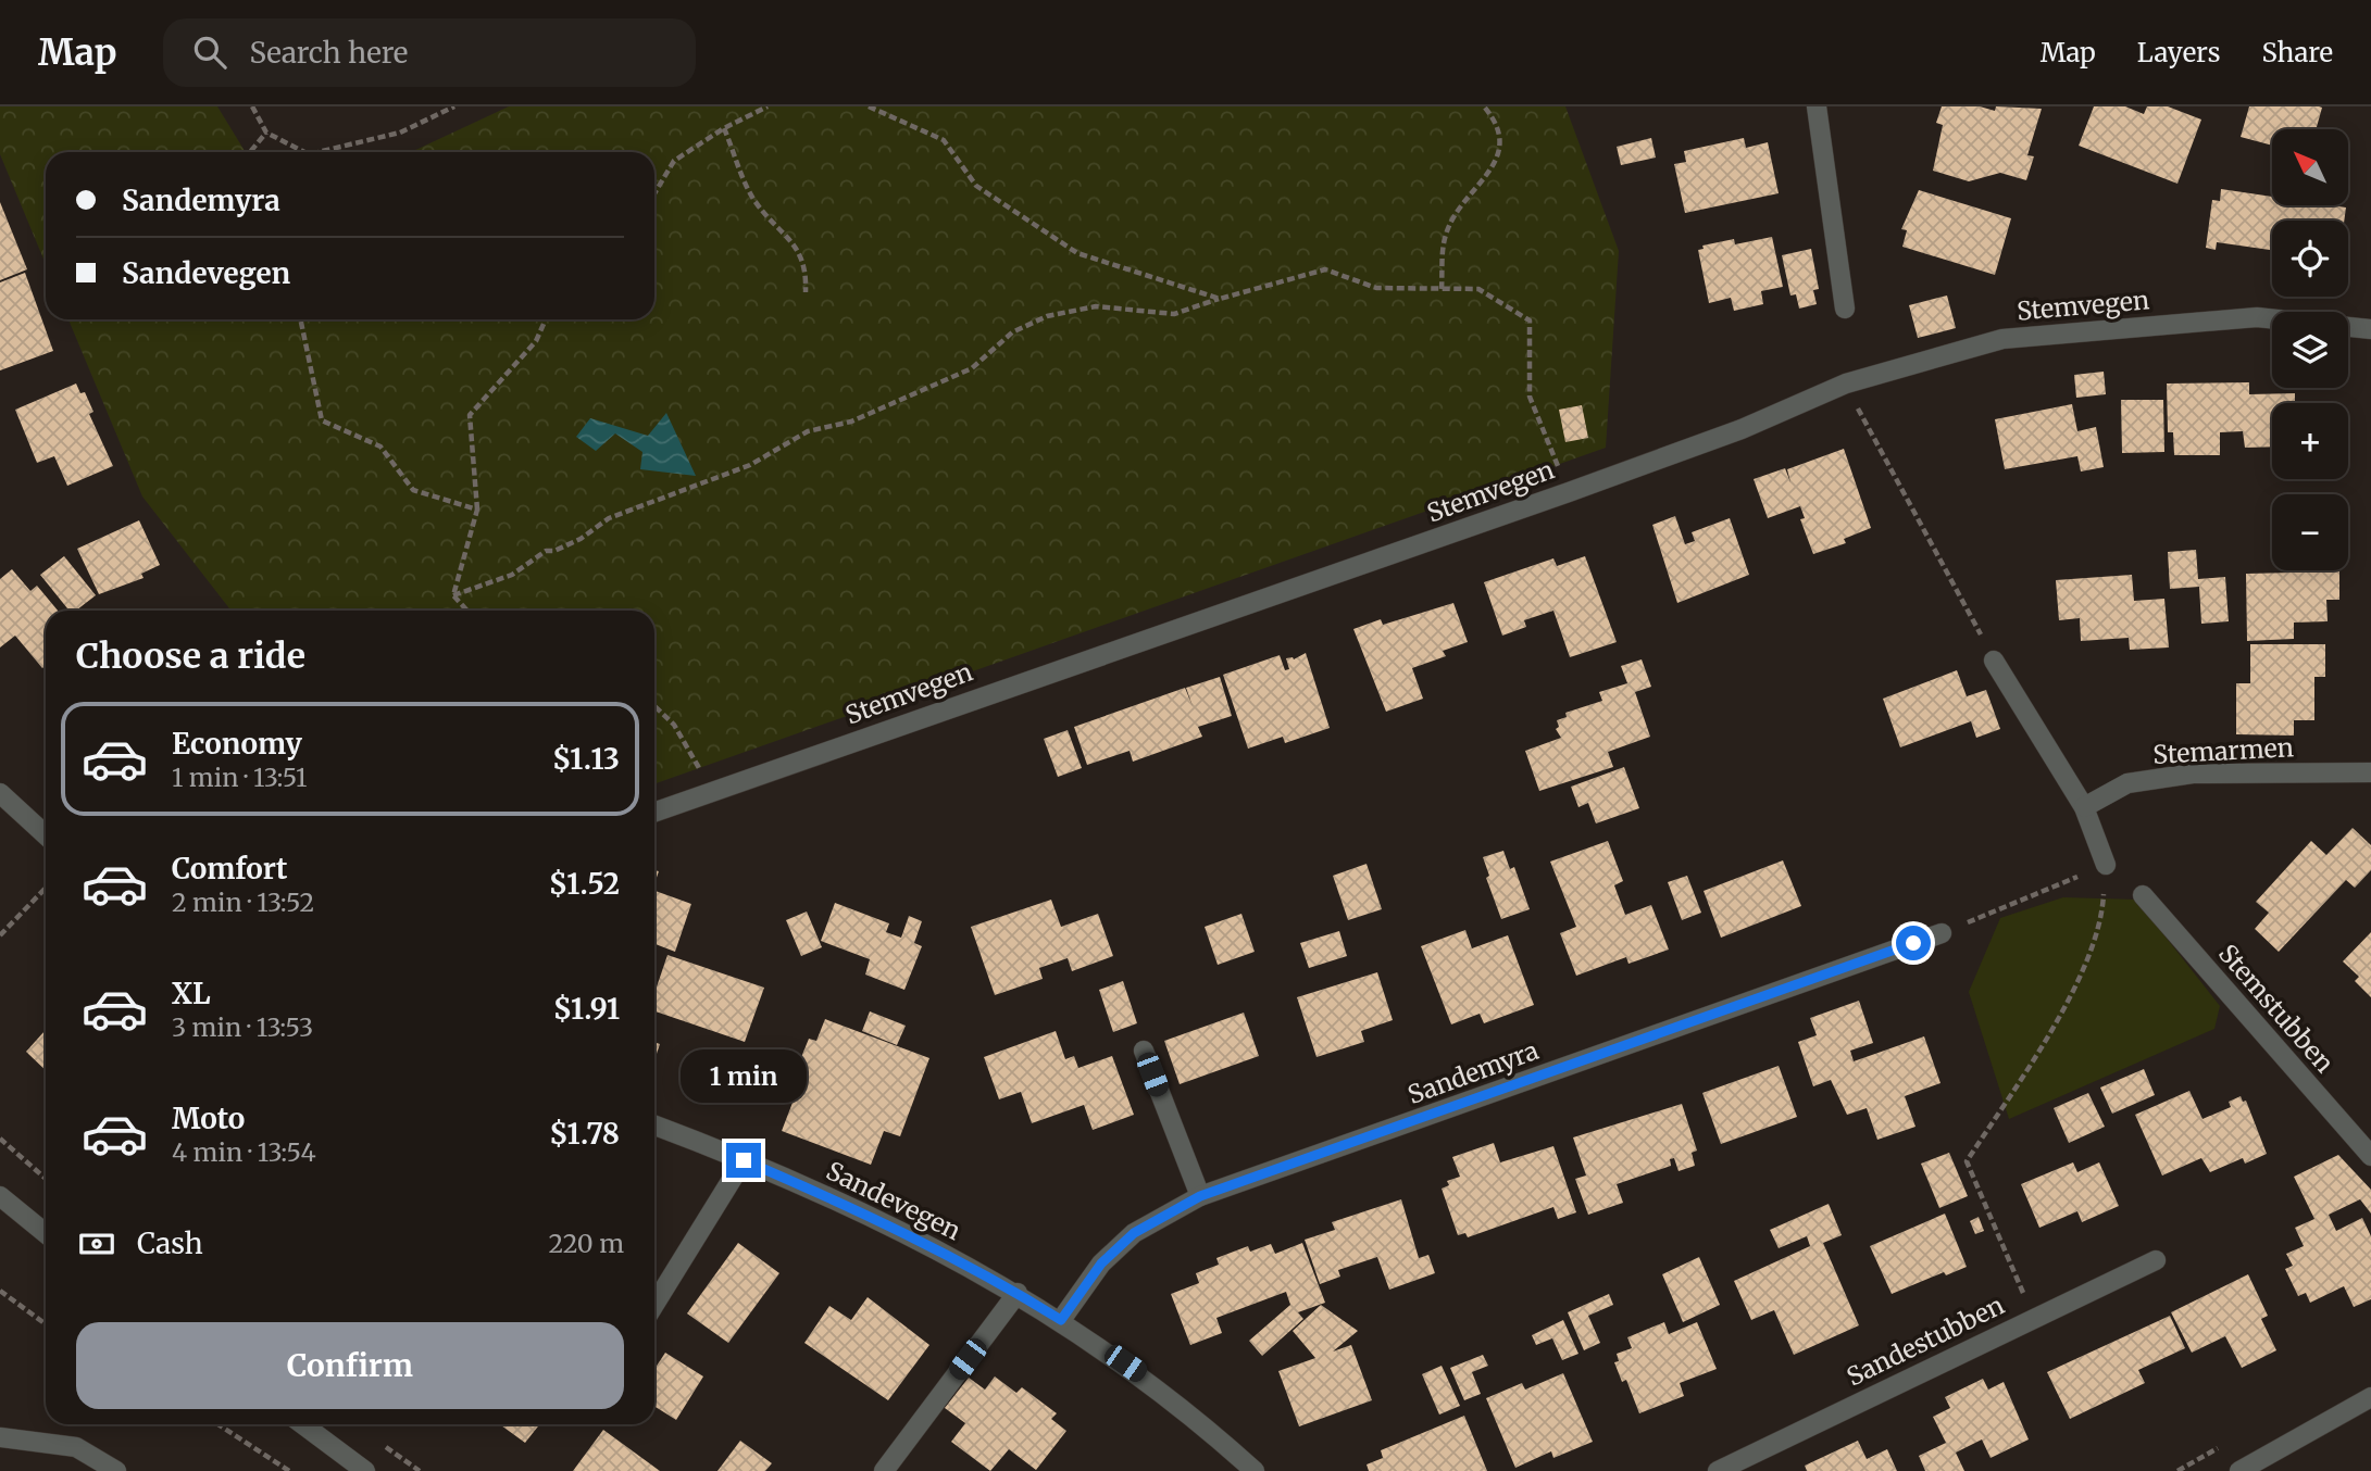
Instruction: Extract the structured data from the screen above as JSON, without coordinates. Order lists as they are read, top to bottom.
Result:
{
  "streets": {
    "street": [
      "Stemvegen",
      "Stemarmen",
      "Stemstubben",
      "Sandemyra",
      "Sandevegen",
      "Sandestubben"
    ]
  },
  "crossings": [
    ["Sandemyra", "Sandevegen"]
  ],
  "north": "top left",
  "page": {
    "header": "Map",
    "search": "Search here",
    "nav": ["Map", "Layers", "Share"],
    "map_buttons": ["+", "−"],
    "banner": ["Sandemyra", "Sandevegen"],
    "heading": "Choose a ride",
    "list": [
      {
        "name": "Economy",
        "note": "1 min · 13:51",
        "value": "$1.13"
      },
      {
        "name": "Comfort",
        "note": "2 min · 13:52",
        "value": "$1.52"
      },
      {
        "name": "XL",
        "note": "3 min · 13:53",
        "value": "$1.91"
      },
      {
        "name": "Moto",
        "note": "4 min · 13:54",
        "value": "$1.78"
      }
    ],
    "bubble": "1 min",
    "pay": ["Cash", "220 m"],
    "buttons": "Confirm"
  }
}
